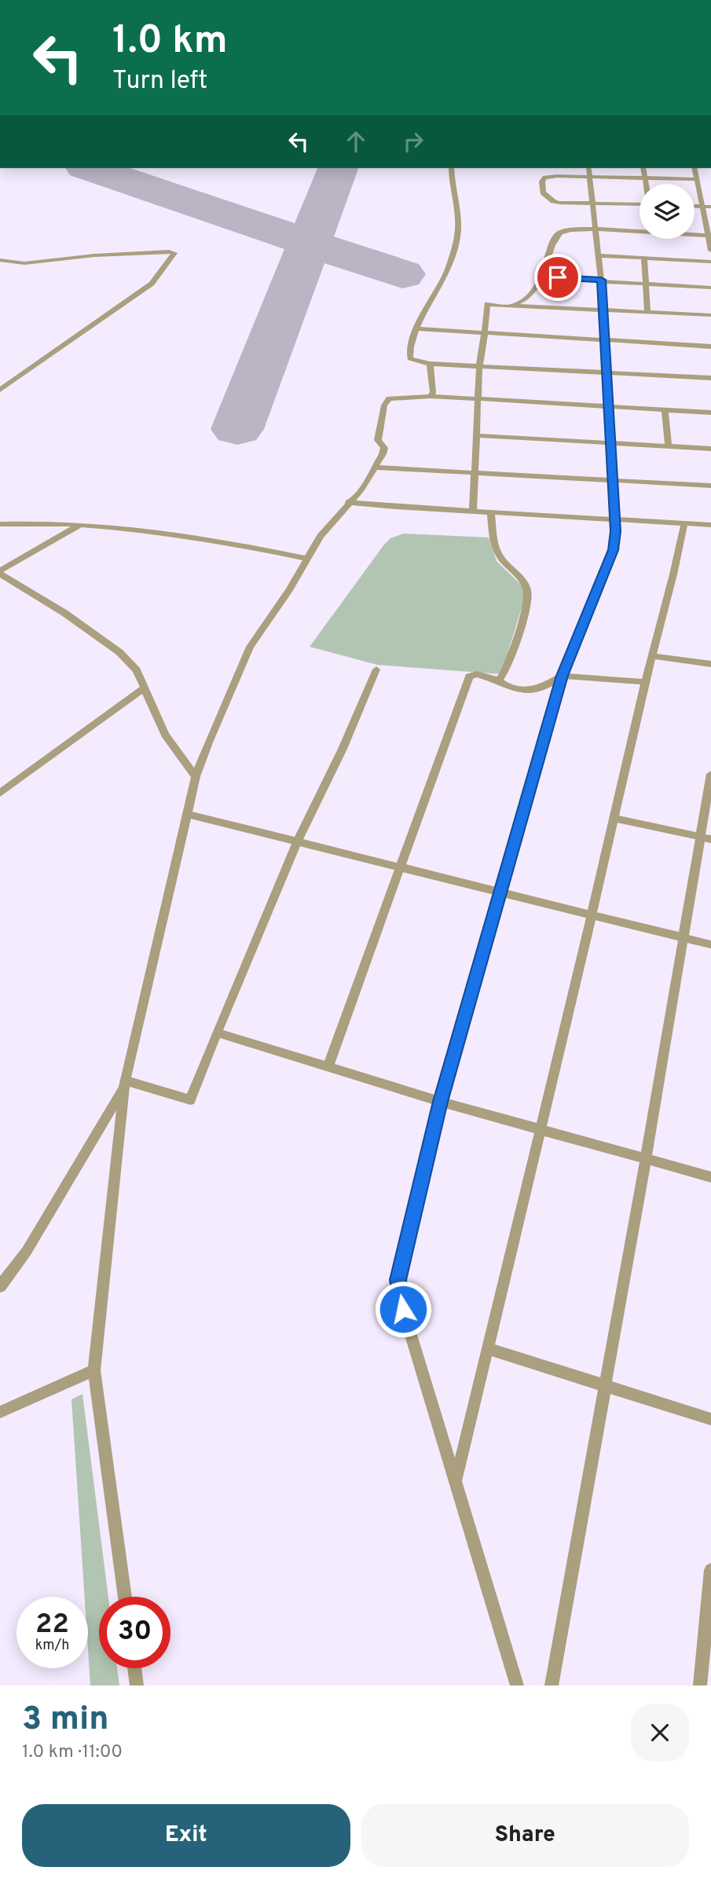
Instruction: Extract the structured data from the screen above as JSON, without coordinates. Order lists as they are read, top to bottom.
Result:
{
  "page": {
    "turn": ["1.0 km", "Turn left"],
    "speed": "22 km/h",
    "limit": "30",
    "heading": ["3 min", "1.0 km · 11:00"],
    "buttons": ["Exit", "Share"]
  }
}
